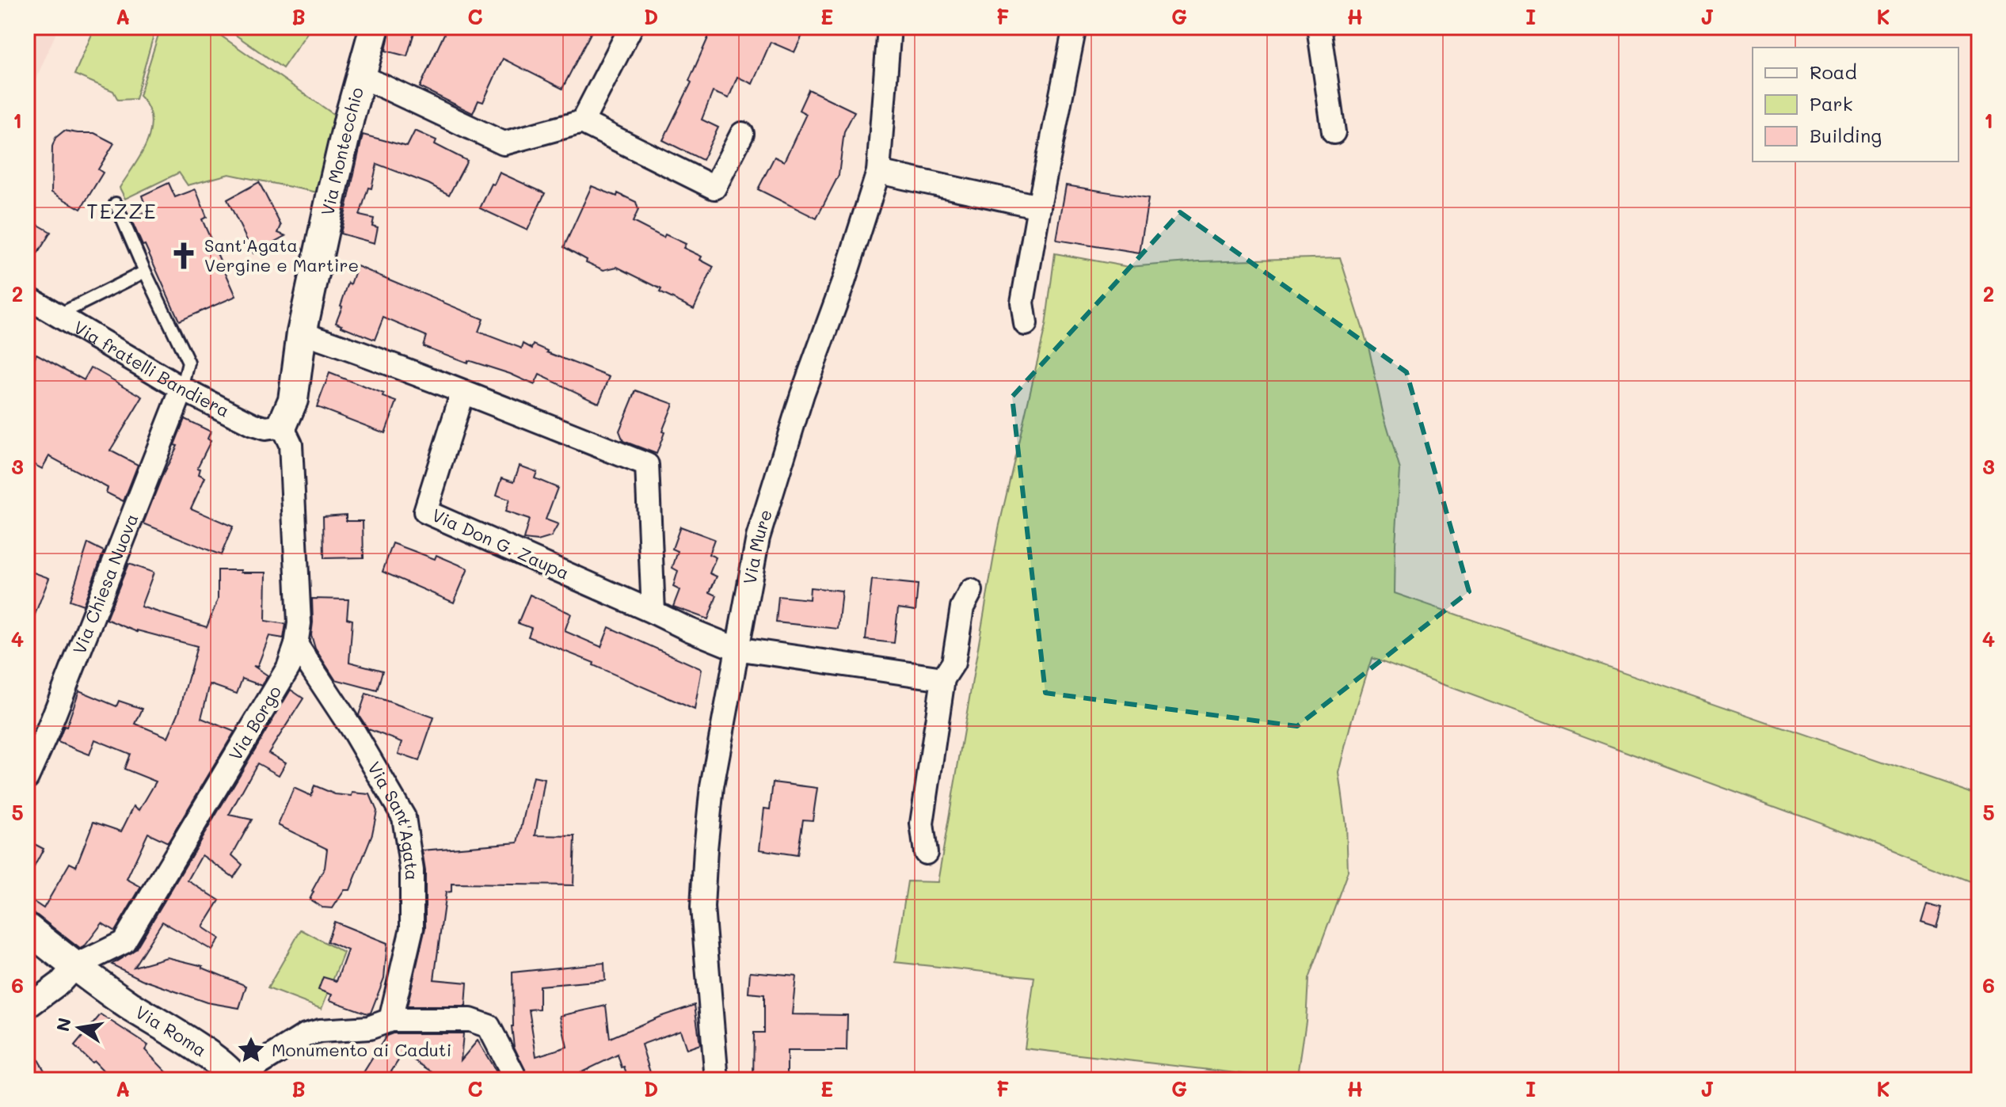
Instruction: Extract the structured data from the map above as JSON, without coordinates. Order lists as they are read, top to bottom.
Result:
{
  "streets": {
    "street": [
      "Via Montecchio",
      "Via fratelli Bandiera",
      "Via Don G. Zaupa",
      "Via Mure",
      "Via Chiesa Nuova",
      "Via Borgo",
      "Via Sant'Agata",
      "Via Roma"
    ]
  },
  "crossings": [
    ["Via Montecchio", "Via fratelli Bandiera"],
    ["Via Montecchio", "Via Borgo"],
    ["Via fratelli Bandiera", "Via Chiesa Nuova"],
    ["Via fratelli Bandiera", "Via Borgo"],
    ["Via Don G. Zaupa", "Via Mure"],
    ["Via Borgo", "Via Sant'Agata"],
    ["Via Borgo", "Via Roma"],
    ["Via Sant'Agata", "Via Roma"]
  ],
  "districts": ["TEZZE"],
  "places": {
    "church": ["Sant'Agata Vergine e Martire"],
    "place": ["Monumento ai Caduti"]
  },
  "legend": ["Road", "Park", "Building"],
  "north": "left",
  "grid": {
    "columns": [
      "A",
      "B",
      "C",
      "D",
      "E",
      "F",
      "G",
      "H",
      "I",
      "J",
      "K"
    ],
    "rows": [
      "1",
      "2",
      "3",
      "4",
      "5",
      "6"
    ]
  }
}
